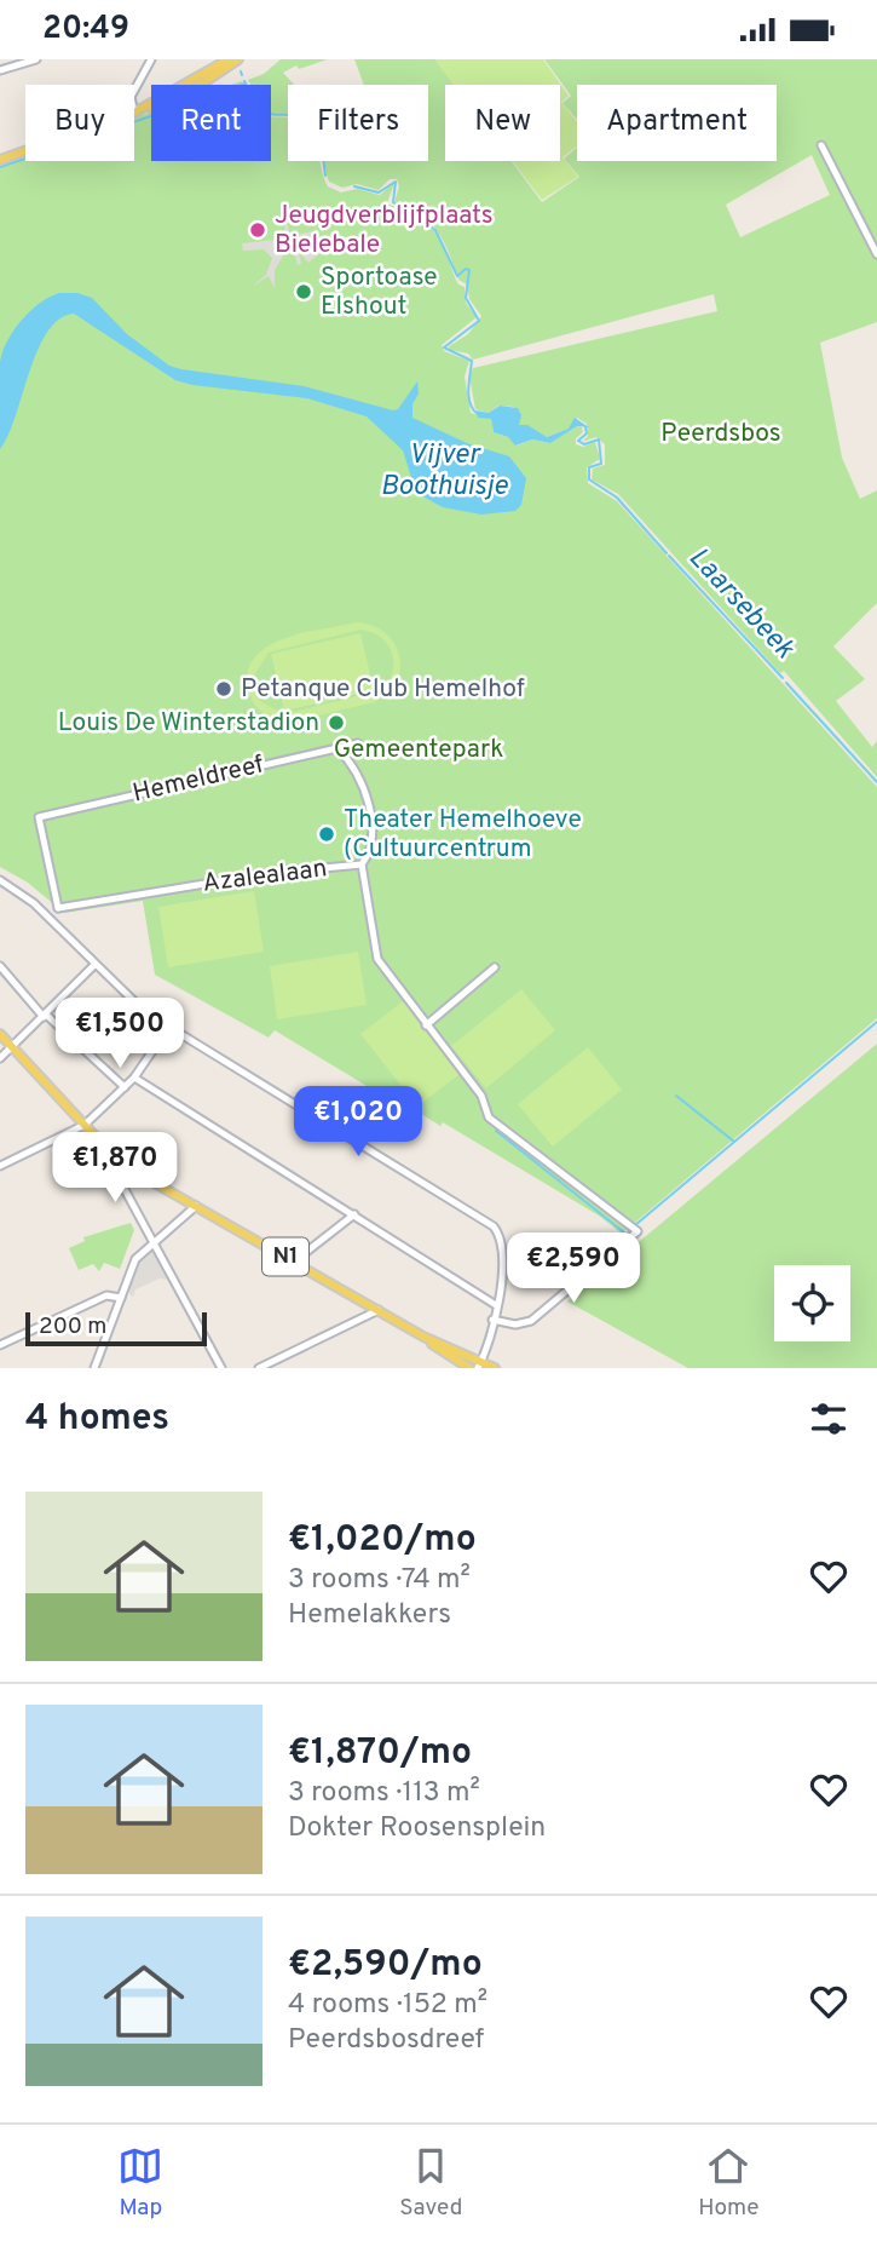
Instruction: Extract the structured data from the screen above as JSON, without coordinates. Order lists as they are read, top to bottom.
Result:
{
  "streets": {
    "main road": ["N1"],
    "street": ["Hemeldreef", "Azalealaan"]
  },
  "crossings": [
    ["Hemeldreef", "Azalealaan"]
  ],
  "water": ["Vijver Boothuisje", "Laarsebeek"],
  "parks": ["Peerdsbos", "Gemeentepark"],
  "places": [
    "Jeugdverblijfplaats Bielebale",
    "Sportoase Elshout",
    "Petanque Club Hemelhof",
    "Louis De Winterstadion",
    "Theater Hemelhoeve (Cultuurcentrum"
  ],
  "scale_bar": "200 m",
  "page": {
    "status": "20:49",
    "chip": [
      "Buy",
      "Rent",
      "Filters",
      "New",
      "Apartment"
    ],
    "price": [
      "€1,500",
      "€1,020",
      "€1,870",
      "€2,590"
    ],
    "scale": "200 m",
    "heading": "4 homes",
    "list": [
      {
        "name": "€1,020/mo",
        "note": "3 rooms · 74 m² · Hemelakkers"
      },
      {
        "name": "€1,870/mo",
        "note": "3 rooms · 113 m² · Dokter Roosensplein"
      },
      {
        "name": "€2,590/mo",
        "note": "4 rooms · 152 m² · Peerdsbosdreef"
      }
    ],
    "tabs": ["Map", "Saved", "Home"]
  }
}
